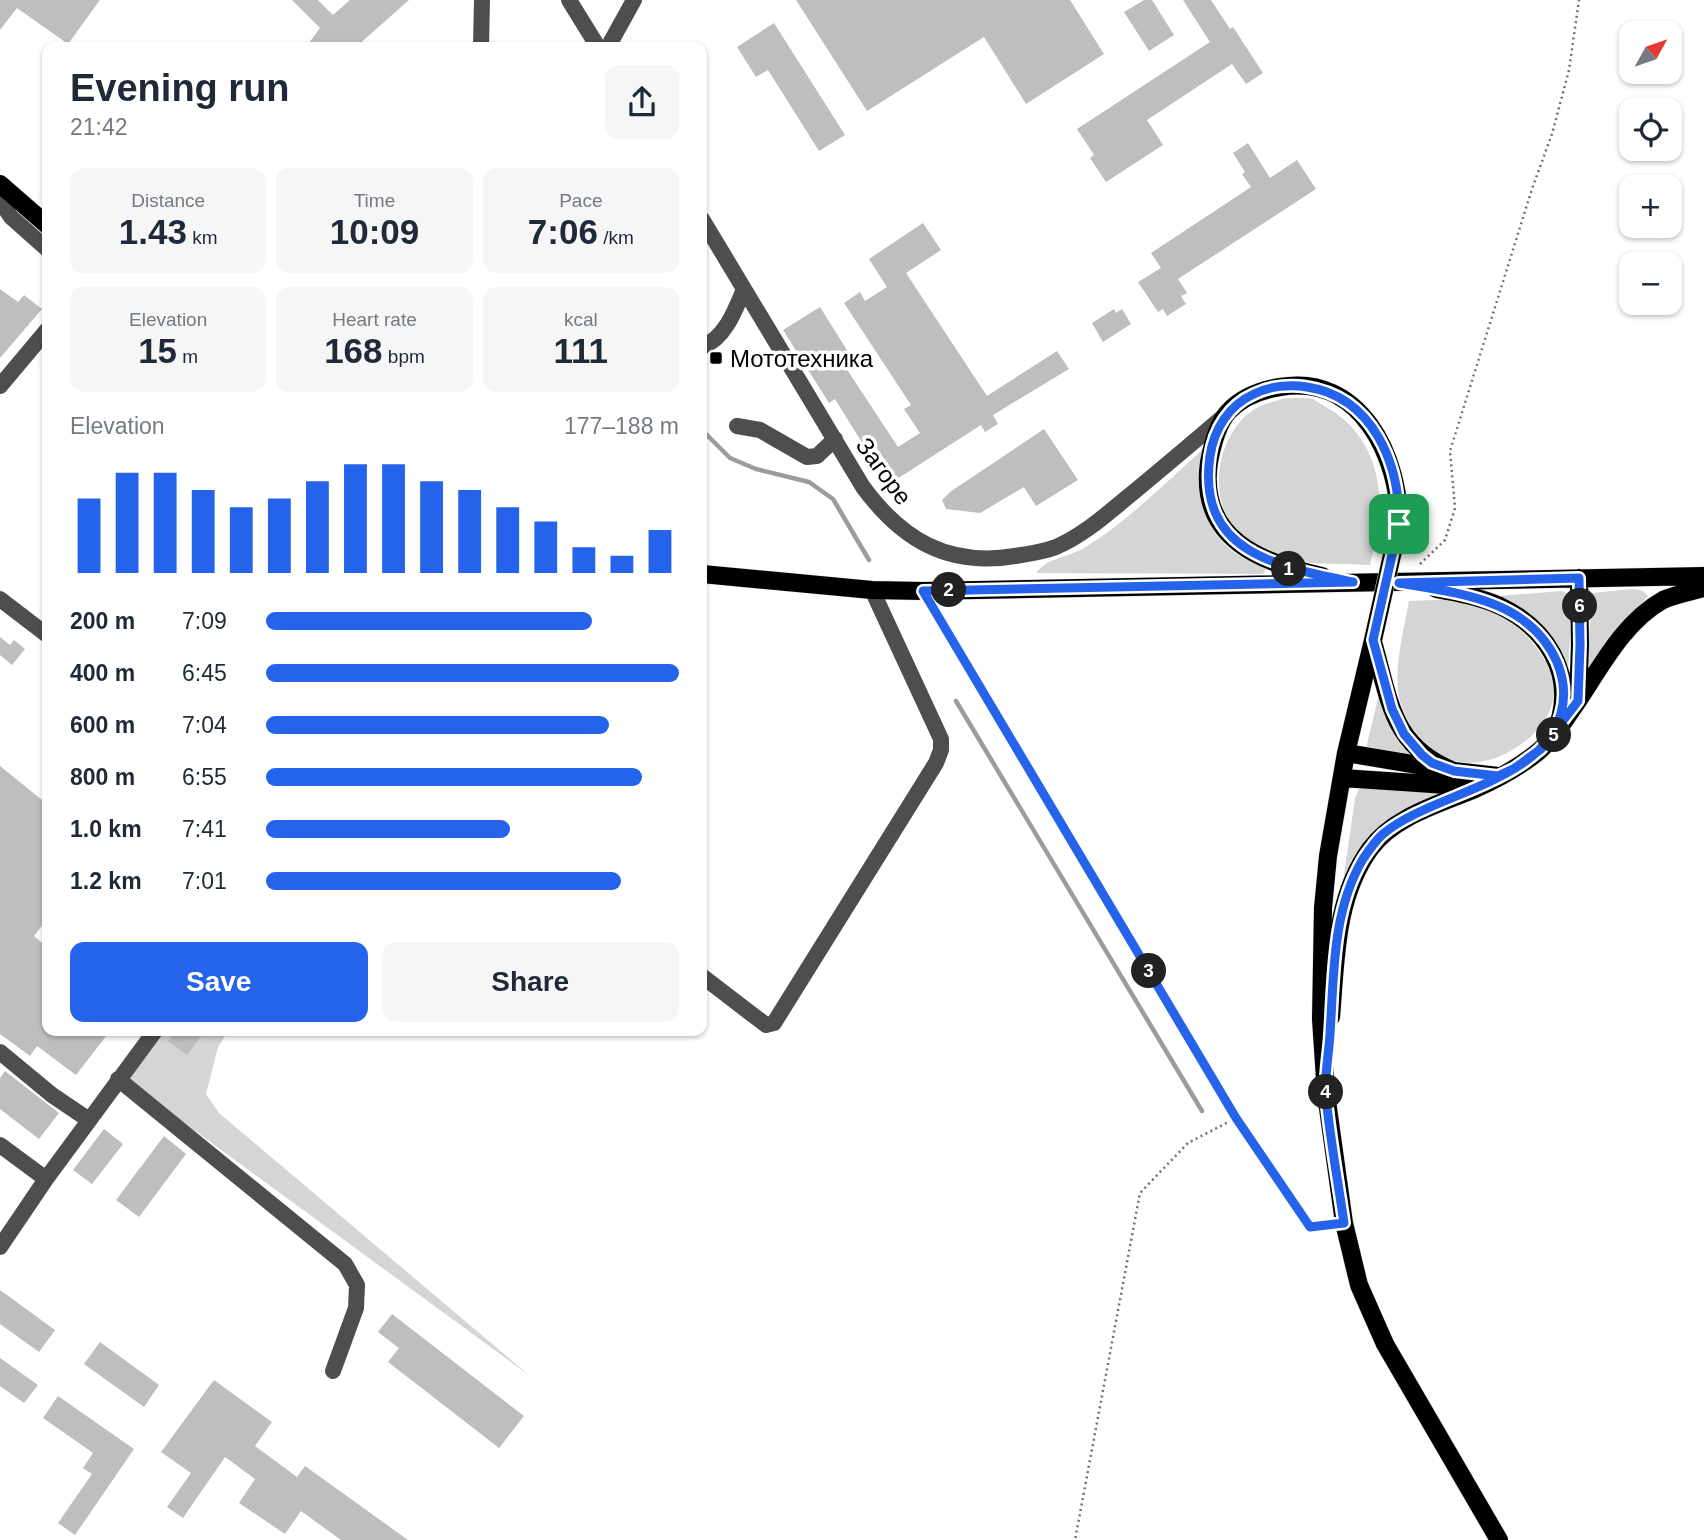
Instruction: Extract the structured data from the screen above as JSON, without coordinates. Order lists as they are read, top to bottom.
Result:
{
  "streets": {
    "street": ["Загоре"]
  },
  "places": {
    "transit": ["Мототехника"]
  },
  "north": "top right",
  "page": {
    "map_buttons": ["+", "−"],
    "heading": ["Evening run", "21:42"],
    "stats": [
      ["Distance", "1.43 km"],
      ["Time", "10:09"],
      ["Pace", "7:06 /km"],
      ["Elevation", "15 m"],
      ["Heart rate", "168 bpm"],
      ["kcal", "111"]
    ],
    "chart": ["Elevation", "177–188 m"],
    "pins": [
      "1",
      "2",
      "6",
      "5",
      "3",
      "4"
    ],
    "list": [
      {
        "name": "200 m",
        "note": "7:09"
      },
      {
        "name": "400 m",
        "note": "6:45"
      },
      {
        "name": "600 m",
        "note": "7:04"
      },
      {
        "name": "800 m",
        "note": "6:55"
      },
      {
        "name": "1.0 km",
        "note": "7:41"
      },
      {
        "name": "1.2 km",
        "note": "7:01"
      }
    ],
    "buttons": ["Save", "Share"]
  }
}
